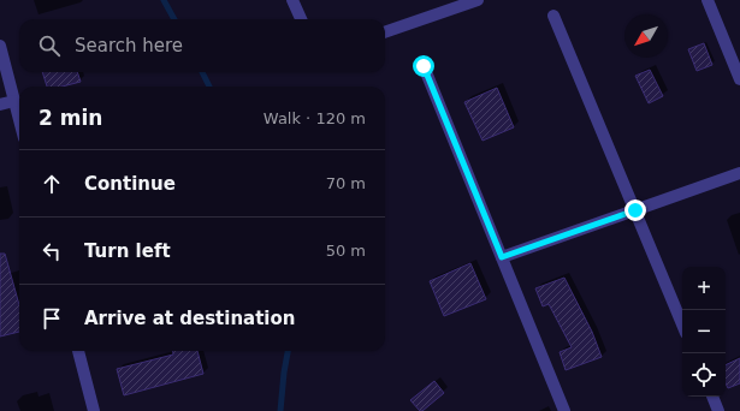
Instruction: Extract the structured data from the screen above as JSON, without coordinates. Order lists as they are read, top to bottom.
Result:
{
  "north": "bottom left",
  "page": {
    "search": "Search here",
    "heading": ["2 min", "Walk · 120 m"],
    "list": [
      ["Continue", "70 m"],
      ["Turn left", "50 m"],
      "Arrive at destination"
    ],
    "map_buttons": ["+", "−"]
  }
}
